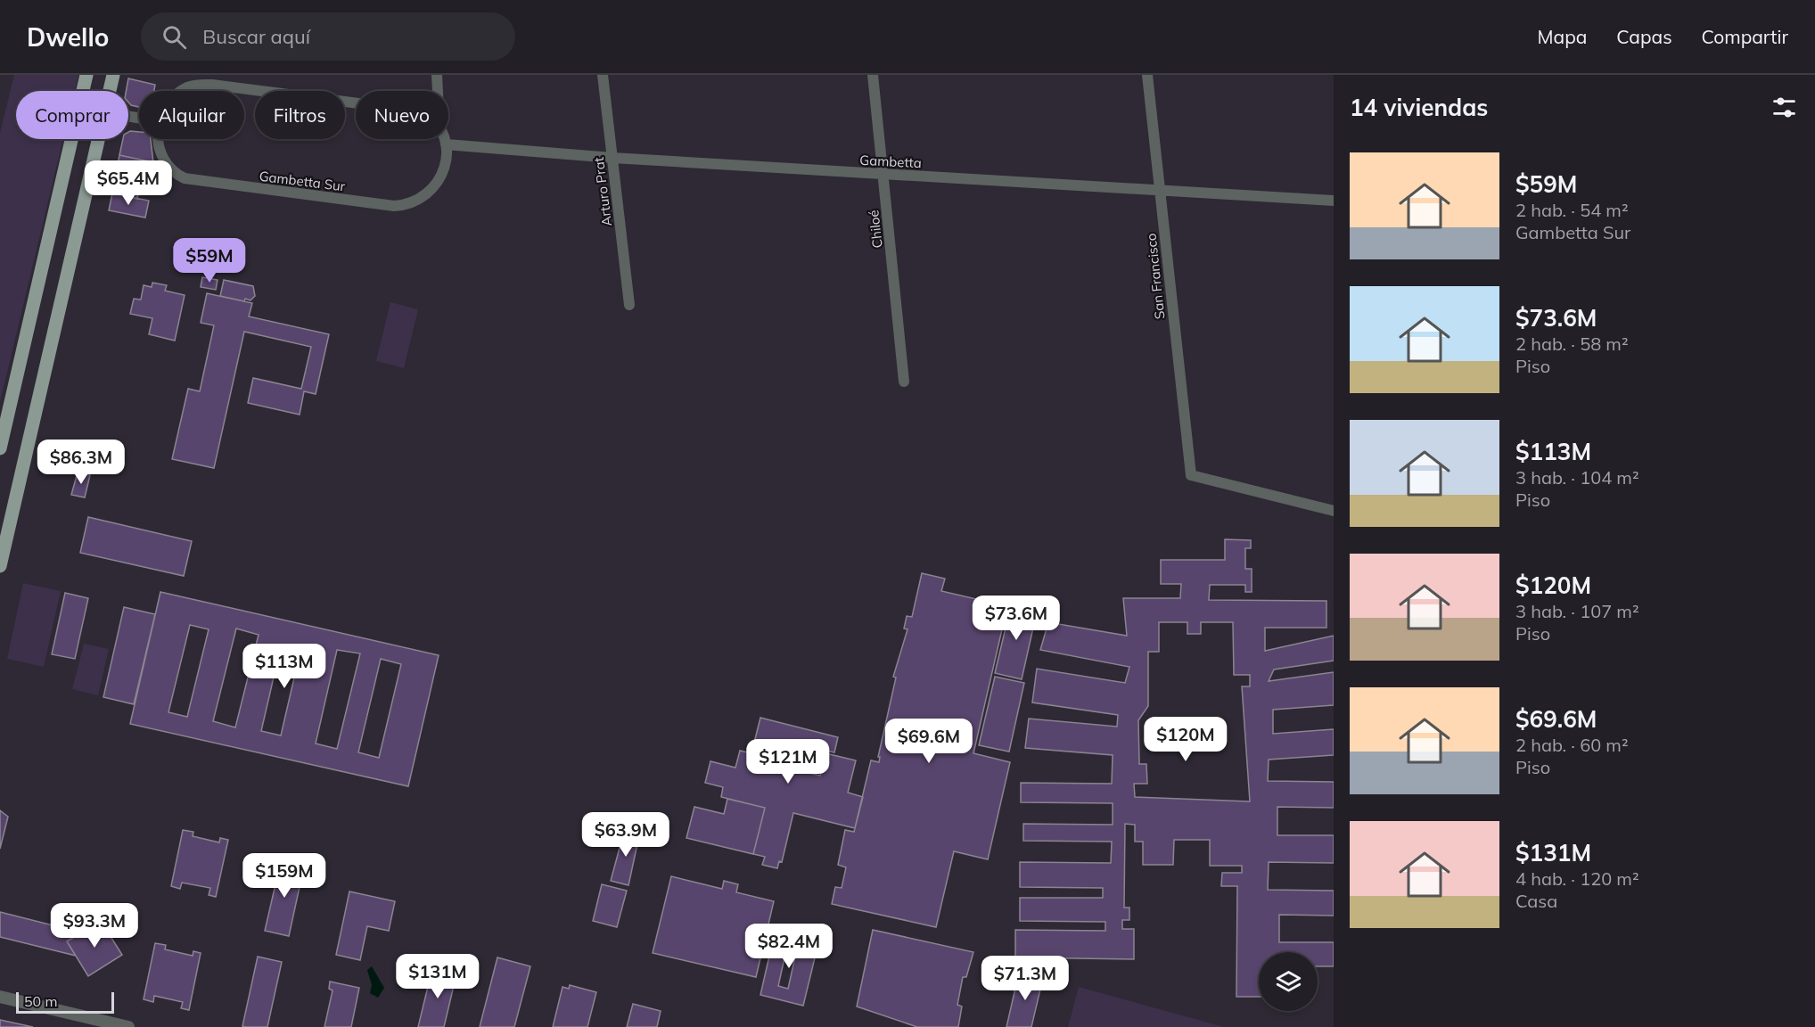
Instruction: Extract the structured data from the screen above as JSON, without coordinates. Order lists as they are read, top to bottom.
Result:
{
  "streets": {
    "street": [
      "Gambetta",
      "Gambetta Sur",
      "Arturo Prat",
      "Chiloé",
      "San Francisco"
    ]
  },
  "crossings": [
    ["Gambetta", "Gambetta Sur"],
    ["Gambetta", "Arturo Prat"],
    ["Gambetta", "Chiloé"],
    ["Gambetta", "San Francisco"]
  ],
  "scale_bar": "50 m",
  "page": {
    "header": "Dwello",
    "search": "Buscar aquí",
    "nav": ["Mapa", "Capas", "Compartir"],
    "heading": "14 viviendas",
    "chip": [
      "Comprar",
      "Alquilar",
      "Filtros",
      "Nuevo"
    ],
    "list": [
      {
        "name": "$59M",
        "note": "2 hab. · 54 m² · Gambetta Sur"
      },
      {
        "name": "$73.6M",
        "note": "2 hab. · 58 m² · Piso"
      },
      {
        "name": "$113M",
        "note": "3 hab. · 104 m² · Piso"
      },
      {
        "name": "$120M",
        "note": "3 hab. · 107 m² · Piso"
      },
      {
        "name": "$69.6M",
        "note": "2 hab. · 60 m² · Piso"
      },
      {
        "name": "$131M",
        "note": "4 hab. · 120 m² · Casa"
      }
    ],
    "price": [
      "$65.4M",
      "$59M",
      "$86.3M",
      "$73.6M",
      "$113M",
      "$120M",
      "$69.6M",
      "$121M",
      "$63.9M",
      "$159M",
      "$93.3M",
      "$82.4M",
      "$131M",
      "$71.3M"
    ],
    "scale": "50 m"
  }
}
